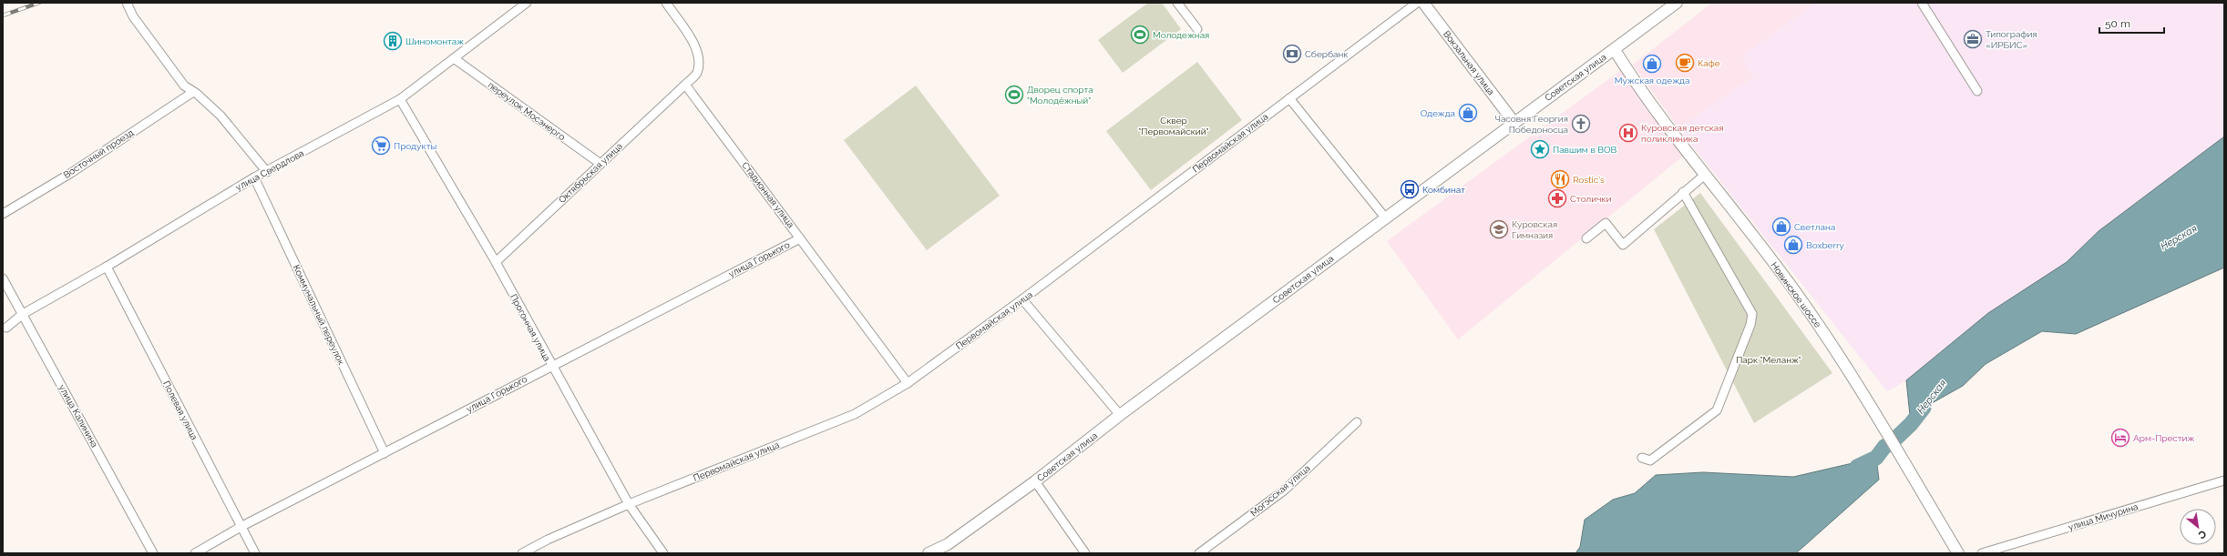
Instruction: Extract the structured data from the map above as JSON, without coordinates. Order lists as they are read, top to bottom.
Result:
{
  "streets": {
    "street": [
      "Вокзальная улица",
      "Советская улица",
      "переулок Мосэнерго",
      "Первомайская улица",
      "Восточный проезд",
      "улица Свердлова",
      "Октябрьская улица",
      "Стадионная улица",
      "улица Горького",
      "Новинское шоссе",
      "Коммунальный переулок",
      "Прогонная улица",
      "Полевая улица",
      "улица Калинина",
      "Могэсская улица",
      "улица Мичурина"
    ]
  },
  "crossings": [
    ["Вокзальная улица", "Советская улица"],
    ["Советская улица", "Новинское шоссе"],
    ["переулок Мосэнерго", "улица Свердлова"],
    ["переулок Мосэнерго", "Октябрьская улица"],
    ["Первомайская улица", "Стадионная улица"],
    ["Первомайская улица", "Прогонная улица"],
    ["улица Свердлова", "Коммунальный переулок"],
    ["улица Свердлова", "Прогонная улица"],
    ["улица Свердлова", "Полевая улица"],
    ["улица Свердлова", "улица Калинина"],
    ["Октябрьская улица", "Стадионная улица"],
    ["Октябрьская улица", "Прогонная улица"],
    ["Стадионная улица", "улица Горького"],
    ["улица Горького", "Коммунальный переулок"],
    ["улица Горького", "Прогонная улица"],
    ["улица Горького", "Полевая улица"]
  ],
  "water": ["Нерская"],
  "parks": ["Сквер \"Первомайский\"", "Парк \"Меланж\""],
  "places": {
    "sports": ["Молодежная", "Дворец спорта \"Молодёжный\""],
    "office": ["Типография «ИРБИС»"],
    "building": ["Шиномонтаж"],
    "bank": ["Сбербанк"],
    "cafe": ["Кафе"],
    "shop": [
      "Мужская одежда",
      "Одежда",
      "Светлана",
      "Boxberry"
    ],
    "church": ["Часовня Георгия Победоносца"],
    "hospital": ["Куровская детская поликлиника"],
    "supermarket": ["Продукты"],
    "place": ["Павшим в ВОВ"],
    "restaurant": ["Rostic's"],
    "bus stop": ["Комбинат"],
    "pharmacy": ["Столички"],
    "school or university": ["Куровская Гимназия"],
    "hotel": ["Арм-Престиж"]
  },
  "scale_bar": "50 m",
  "north": "bottom right"
}
